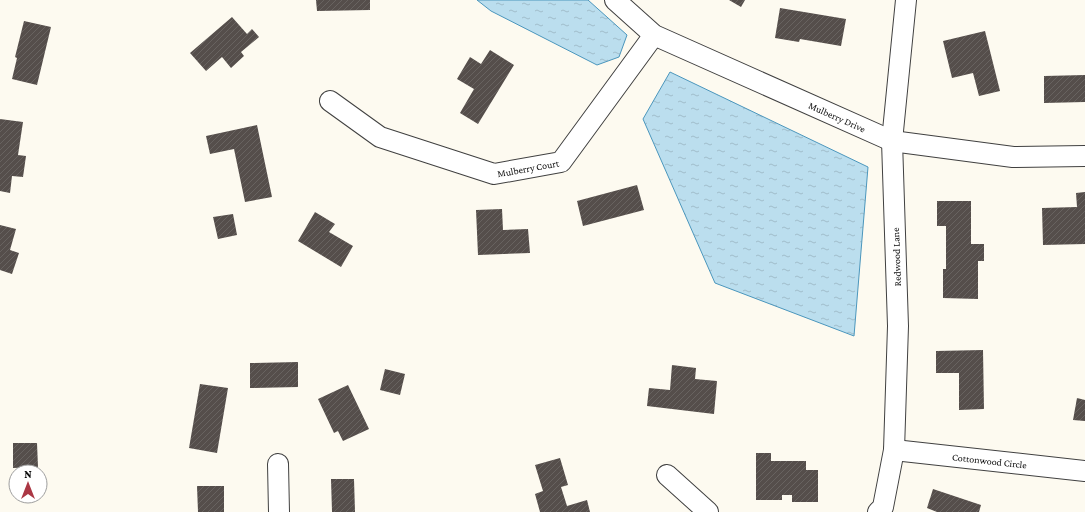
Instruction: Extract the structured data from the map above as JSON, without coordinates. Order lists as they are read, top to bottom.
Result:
{
  "streets": {
    "street": [
      "Mulberry Drive",
      "Mulberry Court",
      "Redwood Lane",
      "Cottonwood Circle"
    ]
  },
  "crossings": [
    ["Mulberry Drive", "Mulberry Court"],
    ["Mulberry Drive", "Redwood Lane"],
    ["Redwood Lane", "Cottonwood Circle"]
  ],
  "north": "top"
}
